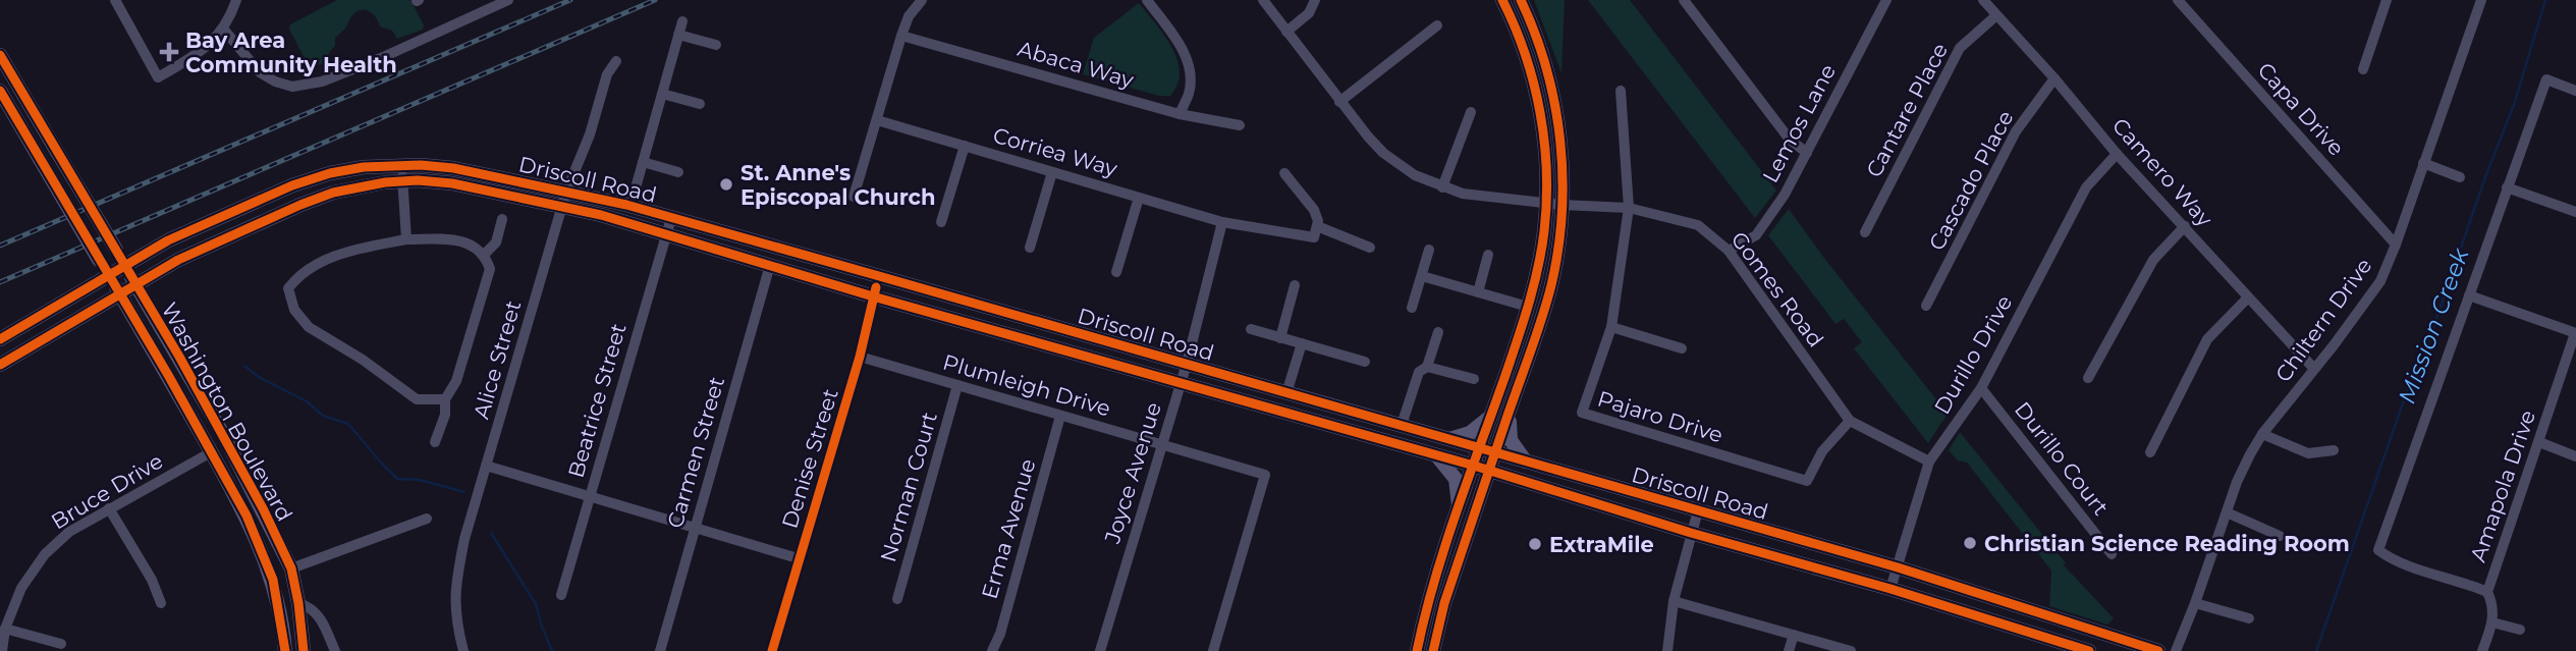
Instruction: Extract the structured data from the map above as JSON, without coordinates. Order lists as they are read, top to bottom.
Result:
{
  "streets": {
    "street": [
      "Abaca Way",
      "Capa Drive",
      "Cantare Place",
      "Lemos Lane",
      "Corriea Way",
      "Camero Way",
      "Driscoll Road",
      "Cascado Place",
      "Gomes Road",
      "Chiltern Drive",
      "Durillo Drive",
      "Alice Street",
      "Plumleigh Drive",
      "Beatrice Street",
      "Washington Boulevard",
      "Pajaro Drive",
      "Carmen Street",
      "Denise Street",
      "Durillo Court",
      "Joyce Avenue",
      "Amapola Drive",
      "Norman Court",
      "Bruce Drive",
      "Erma Avenue"
    ]
  },
  "crossings": [
    ["Capa Drive", "Chiltern Drive"],
    ["Cantare Place", "Camero Way"],
    ["Lemos Lane", "Gomes Road"],
    ["Corriea Way", "Joyce Avenue"],
    ["Camero Way", "Cascado Place"],
    ["Camero Way", "Chiltern Drive"],
    ["Camero Way", "Durillo Drive"],
    ["Driscoll Road", "Durillo Drive"],
    ["Driscoll Road", "Alice Street"],
    ["Driscoll Road", "Beatrice Street"],
    ["Driscoll Road", "Washington Boulevard"],
    ["Driscoll Road", "Carmen Street"],
    ["Driscoll Road", "Denise Street"],
    ["Driscoll Road", "Joyce Avenue"],
    ["Gomes Road", "Durillo Drive"],
    ["Gomes Road", "Pajaro Drive"],
    ["Durillo Drive", "Durillo Court"],
    ["Plumleigh Drive", "Denise Street"],
    ["Plumleigh Drive", "Joyce Avenue"],
    ["Plumleigh Drive", "Norman Court"],
    ["Plumleigh Drive", "Erma Avenue"],
    ["Washington Boulevard", "Bruce Drive"]
  ],
  "water": ["Mission Creek"],
  "places": {
    "health": ["Bay Area Community Health"],
    "other": ["St. Anne's Episcopal Church", "Christian Science Reading Room", "ExtraMile"]
  }
}
